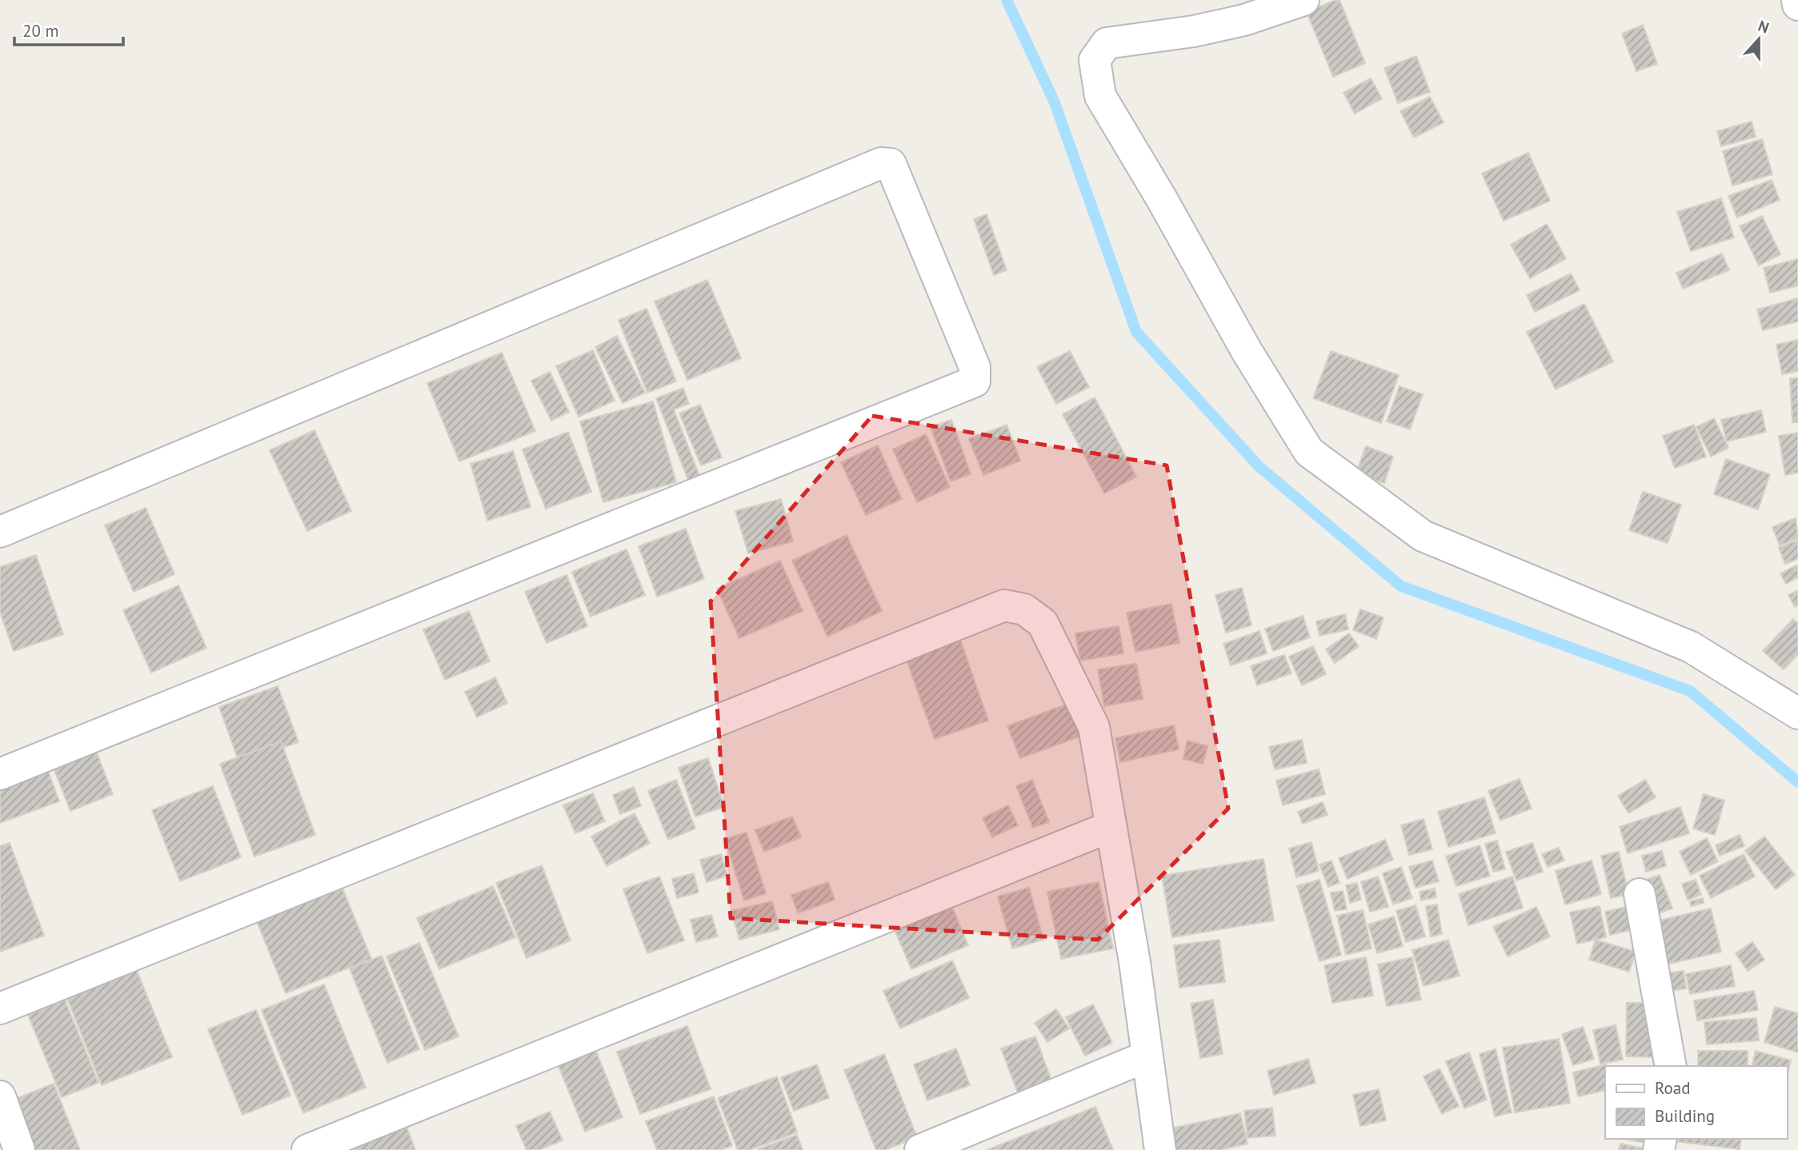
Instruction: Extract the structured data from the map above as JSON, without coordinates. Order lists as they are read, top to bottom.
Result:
{
  "legend": ["Road", "Building"],
  "scale_bar": "20 m",
  "north": "top"
}
